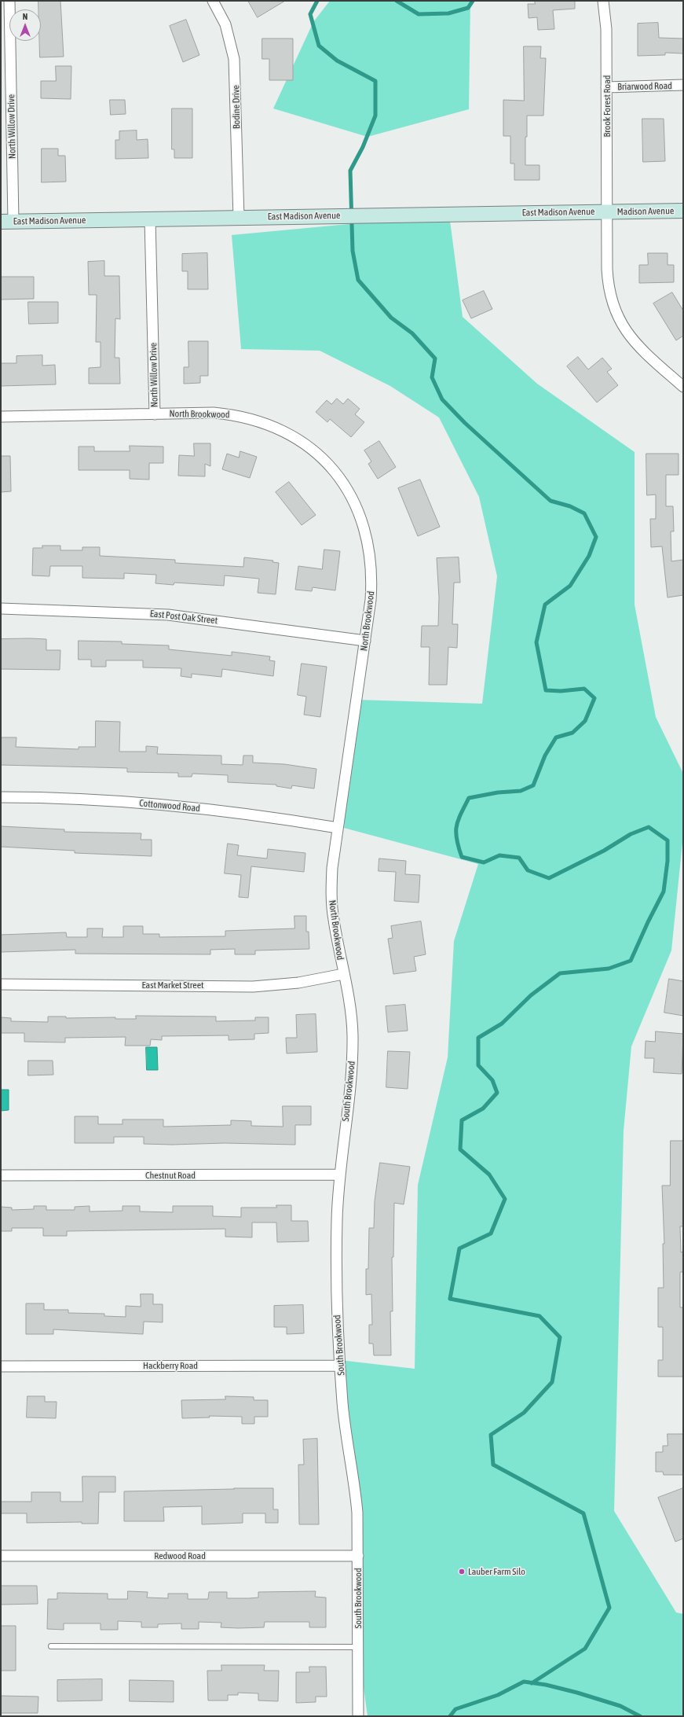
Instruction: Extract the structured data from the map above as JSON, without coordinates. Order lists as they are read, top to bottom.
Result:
{
  "streets": {
    "main road": ["Madison Avenue", "East Madison Avenue"],
    "street": [
      "Briarwood Road",
      "Brook Forest Road",
      "Bodine Drive",
      "North Willow Drive",
      "North Brookwood",
      "East Post Oak Street",
      "Cottonwood Road",
      "East Market Street",
      "South Brookwood",
      "Chestnut Road",
      "Hackberry Road",
      "Redwood Road"
    ]
  },
  "crossings": [
    ["Briarwood Road", "Brook Forest Road"],
    ["Brook Forest Road", "Madison Avenue"],
    ["Brook Forest Road", "East Madison Avenue"],
    ["Bodine Drive", "East Madison Avenue"],
    ["North Willow Drive", "East Madison Avenue"],
    ["North Willow Drive", "North Brookwood"],
    ["Madison Avenue", "East Madison Avenue"],
    ["North Brookwood", "East Post Oak Street"],
    ["North Brookwood", "Cottonwood Road"],
    ["North Brookwood", "East Market Street"],
    ["North Brookwood", "South Brookwood"],
    ["East Market Street", "South Brookwood"],
    ["South Brookwood", "Chestnut Road"],
    ["South Brookwood", "Hackberry Road"],
    ["South Brookwood", "Redwood Road"]
  ],
  "places": ["Lauber Farm Silo"],
  "north": "top"
}
